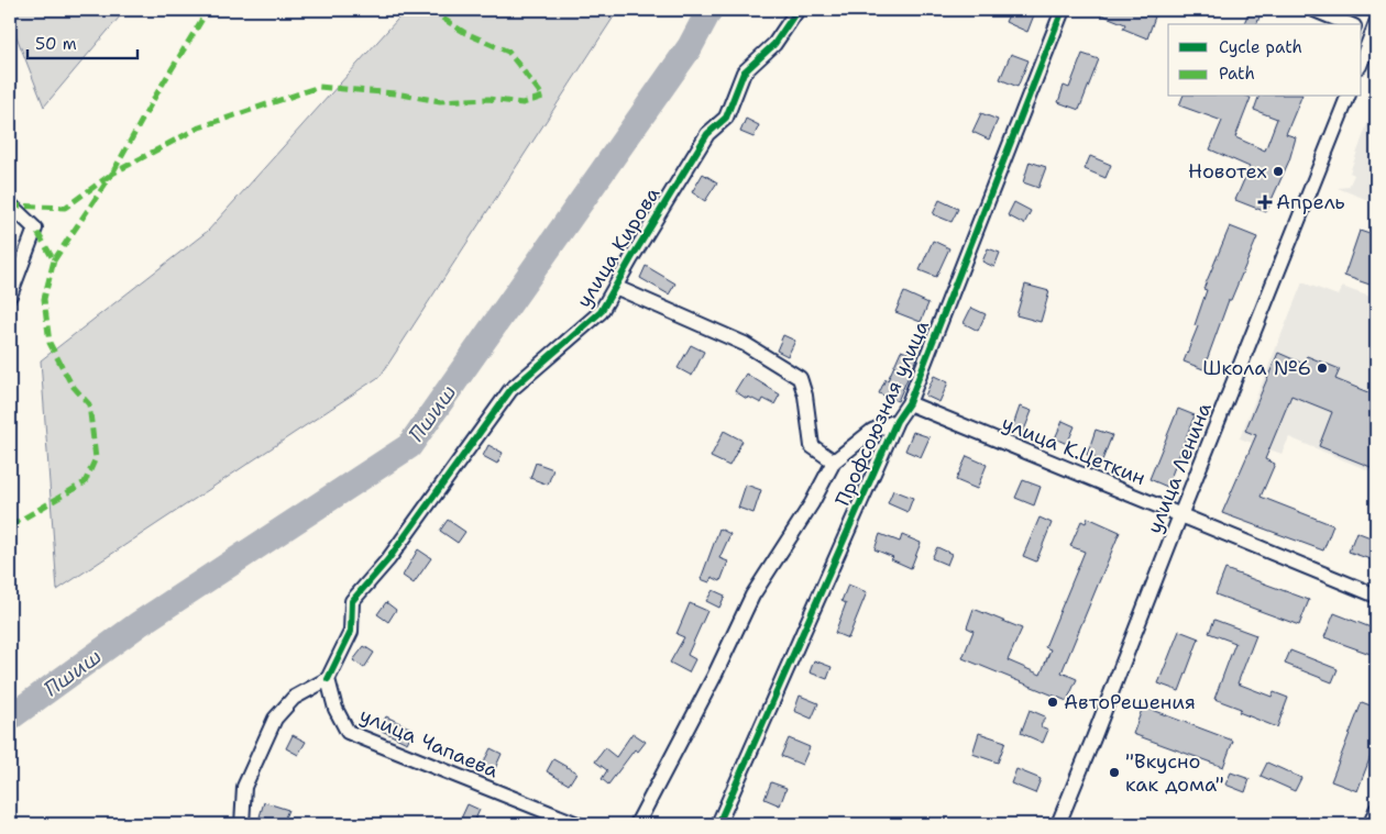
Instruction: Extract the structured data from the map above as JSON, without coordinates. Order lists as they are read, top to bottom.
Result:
{
  "streets": {
    "street": [
      "улица Кирова",
      "Профсоюзная улица",
      "улица К.Цеткин",
      "улица Ленина",
      "улица Чапаева"
    ]
  },
  "crossings": [
    ["улица Кирова", "улица Чапаева"],
    ["Профсоюзная улица", "улица К.Цеткин"],
    ["улица К.Цеткин", "улица Ленина"]
  ],
  "water": ["Пшиш"],
  "places": {
    "other": [
      "Новотех",
      "Школа №6",
      "АвтоРешения",
      "\"Вкусно как дома\""
    ],
    "health": ["Апрель"]
  },
  "legend": ["Cycle path", "Path"],
  "scale_bar": "50 m"
}
